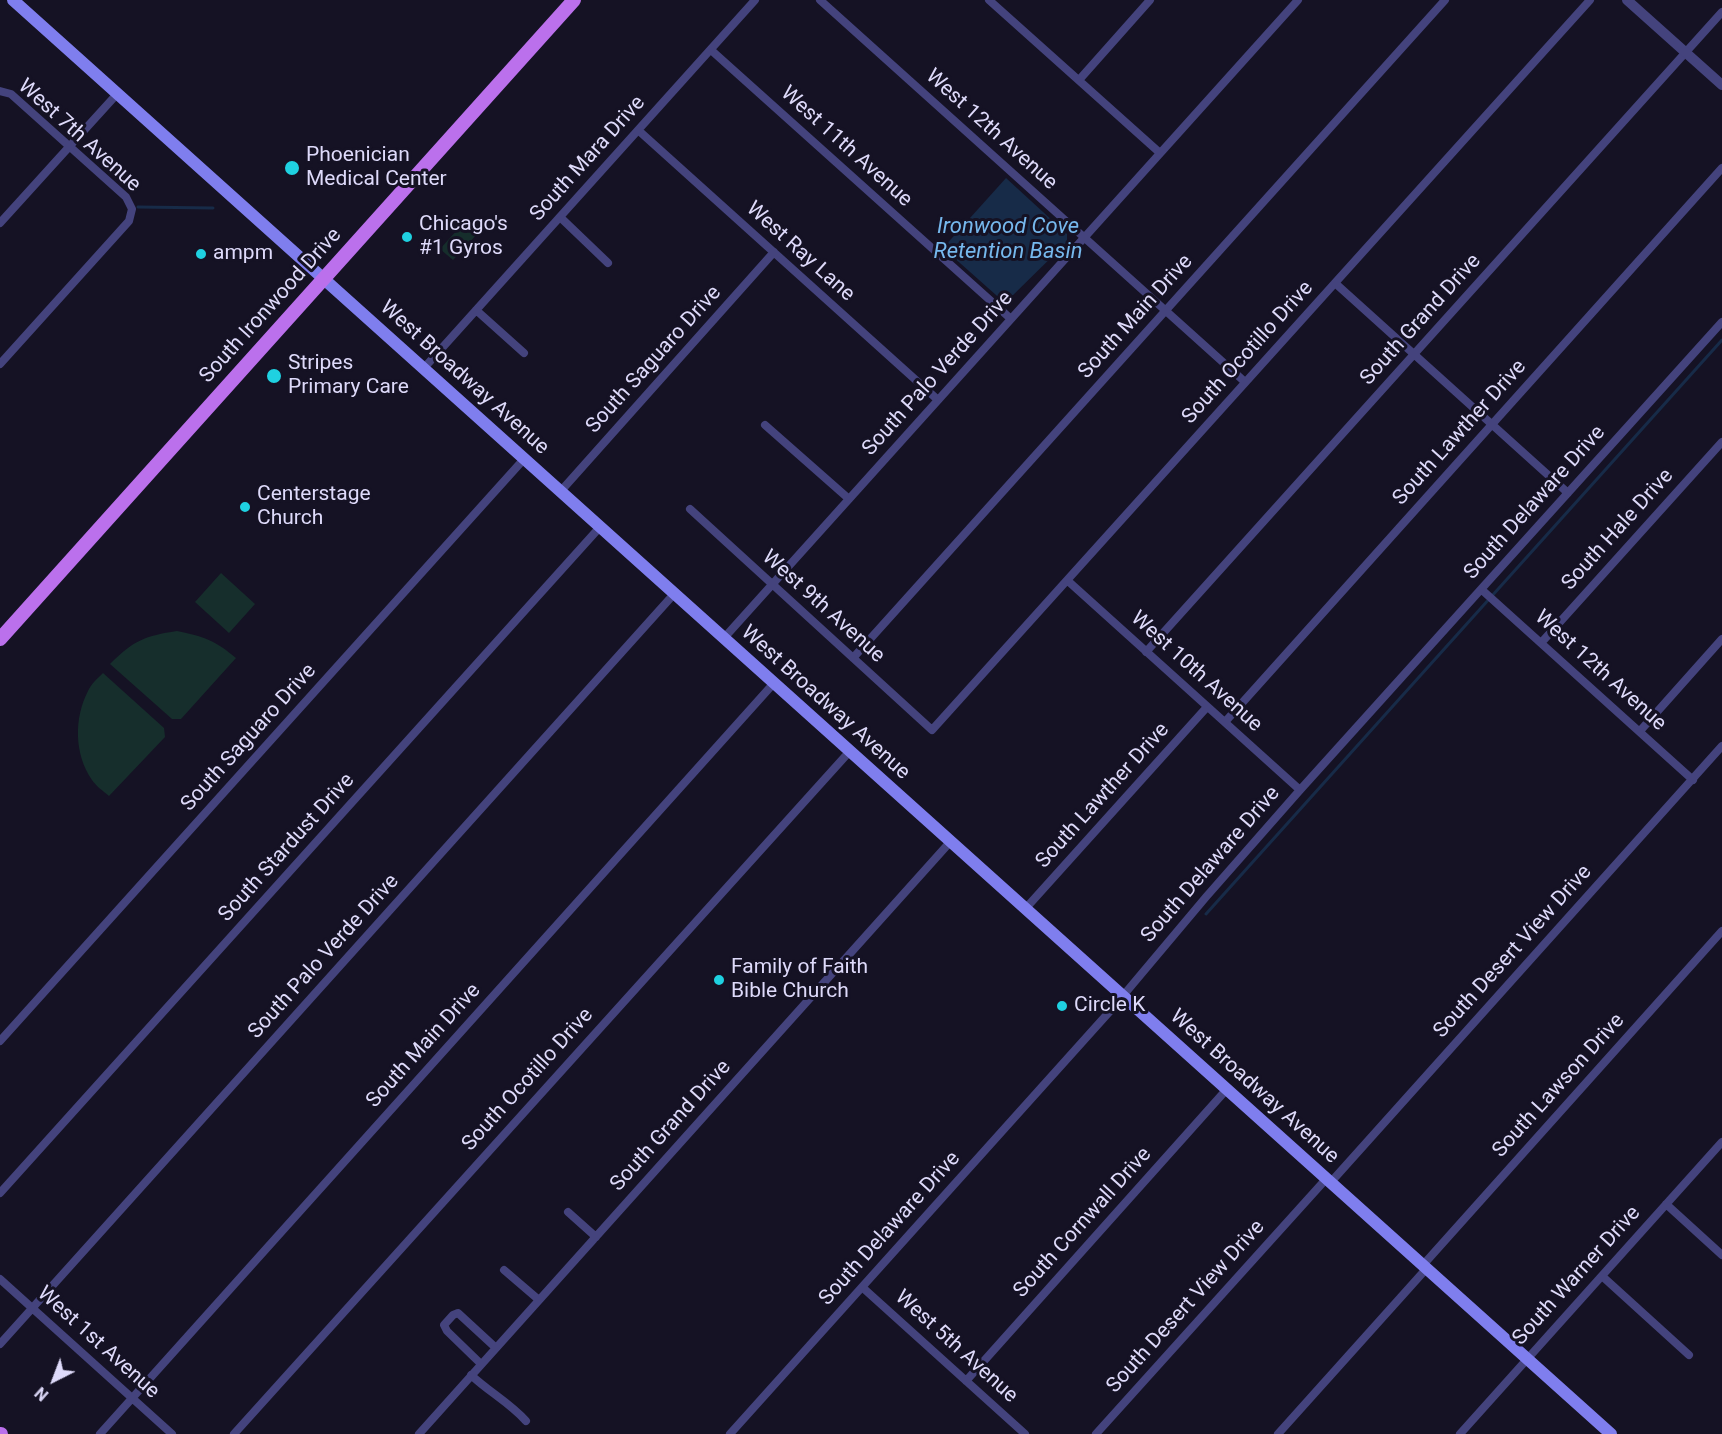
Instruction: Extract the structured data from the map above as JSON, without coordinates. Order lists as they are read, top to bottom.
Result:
{
  "streets": {
    "main road": ["South Ironwood Drive", "West Broadway Avenue"],
    "street": [
      "West 12th Avenue",
      "West 7th Avenue",
      "West 11th Avenue",
      "South Mara Drive",
      "West Ray Lane",
      "South Main Drive",
      "South Grand Drive",
      "South Ocotillo Drive",
      "South Saguaro Drive",
      "South Palo Verde Drive",
      "South Lawther Drive",
      "South Delaware Drive",
      "South Hale Drive",
      "West 9th Avenue",
      "West 10th Avenue",
      "South Stardust Drive",
      "South Desert View Drive",
      "South Lawson Drive",
      "South Cornwall Drive",
      "South Warner Drive",
      "West 1st Avenue",
      "West 5th Avenue"
    ]
  },
  "crossings": [
    ["West 12th Avenue", "South Main Drive"],
    ["West 12th Avenue", "South Ocotillo Drive"],
    ["West 12th Avenue", "South Palo Verde Drive"],
    ["West 12th Avenue", "South Delaware Drive"],
    ["West 12th Avenue", "South Hale Drive"],
    ["West 12th Avenue", "South Desert View Drive"],
    ["West 11th Avenue", "South Mara Drive"],
    ["West 11th Avenue", "South Palo Verde Drive"],
    ["South Mara Drive", "West Ray Lane"],
    ["South Mara Drive", "West Broadway Avenue"],
    ["West Ray Lane", "South Saguaro Drive"],
    ["West Ray Lane", "South Palo Verde Drive"],
    ["South Ironwood Drive", "West Broadway Avenue"],
    ["South Main Drive", "West Broadway Avenue"],
    ["South Main Drive", "West 9th Avenue"],
    ["South Main Drive", "West 1st Avenue"],
    ["South Grand Drive", "West Broadway Avenue"],
    ["South Grand Drive", "West 10th Avenue"],
    ["South Ocotillo Drive", "West Broadway Avenue"],
    ["South Ocotillo Drive", "West 9th Avenue"],
    ["South Ocotillo Drive", "West 10th Avenue"],
    ["South Saguaro Drive", "West Broadway Avenue"],
    ["South Palo Verde Drive", "West Broadway Avenue"],
    ["South Palo Verde Drive", "West 9th Avenue"],
    ["South Palo Verde Drive", "West 1st Avenue"],
    ["West Broadway Avenue", "South Lawther Drive"],
    ["West Broadway Avenue", "South Delaware Drive"],
    ["West Broadway Avenue", "South Stardust Drive"],
    ["West Broadway Avenue", "South Desert View Drive"],
    ["West Broadway Avenue", "South Lawson Drive"],
    ["West Broadway Avenue", "South Cornwall Drive"],
    ["West Broadway Avenue", "South Warner Drive"],
    ["South Lawther Drive", "West 10th Avenue"],
    ["South Delaware Drive", "West 10th Avenue"],
    ["South Delaware Drive", "West 5th Avenue"],
    ["South Cornwall Drive", "West 5th Avenue"]
  ],
  "water": ["Ironwood Cove Retention Basin"],
  "places": [
    "Phoenician Medical Center",
    "Chicago's #1 Gyros",
    "ampm",
    "Stripes Primary Care",
    "Centerstage Church",
    "Family of Faith Bible Church",
    "Circle K"
  ],
  "north": "bottom left"
}
